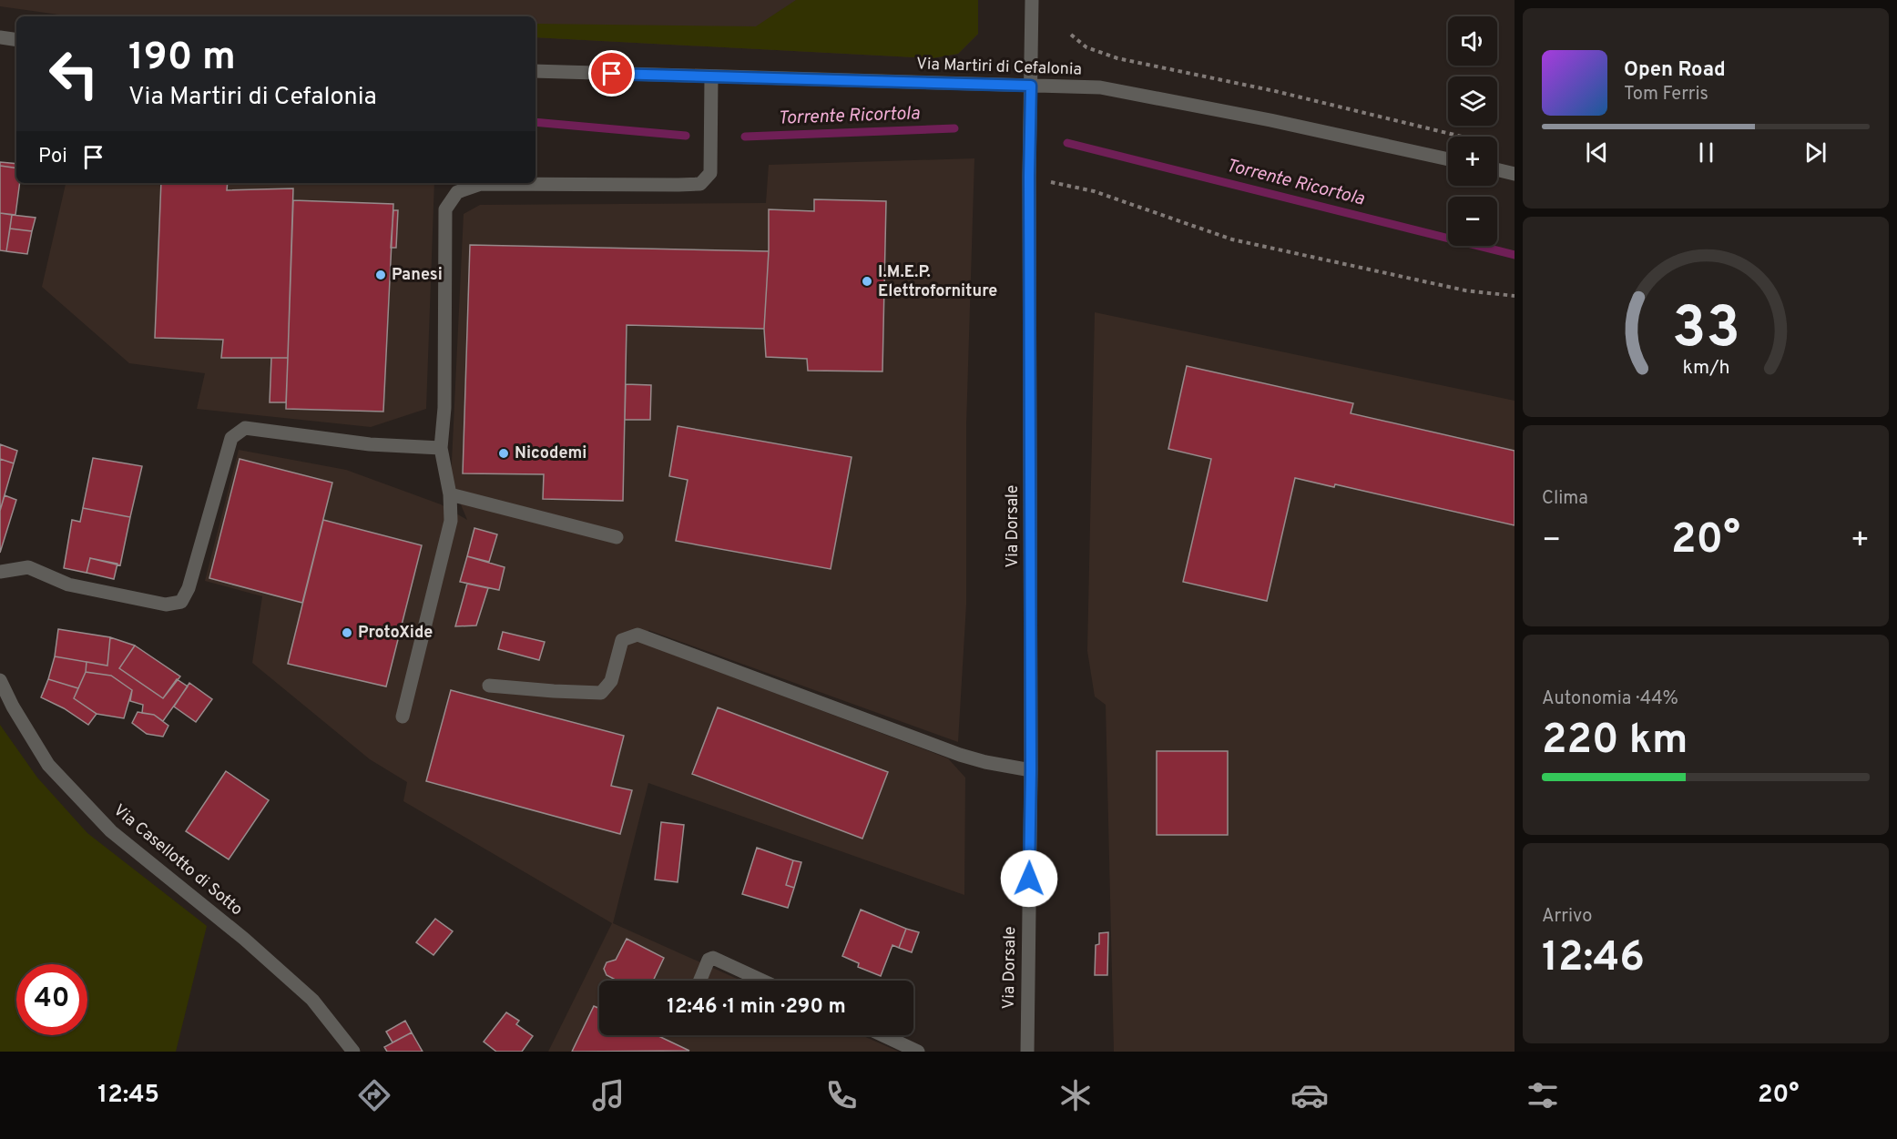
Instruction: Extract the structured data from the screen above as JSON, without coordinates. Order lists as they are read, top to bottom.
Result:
{
  "streets": {
    "street": ["Via Martiri di Cefalonia", "Via Dorsale", "Via Casellotto di Sotto"]
  },
  "crossings": [
    ["Via Martiri di Cefalonia", "Via Dorsale"]
  ],
  "water": ["Torrente Ricortola"],
  "places": [
    "Panesi",
    "I.M.E.P. Elettroforniture",
    "Nicodemi",
    "ProtoXide"
  ],
  "page": {
    "map_buttons": ["+", "−"],
    "turn": ["190 m", "Via Martiri di Cefalonia"],
    "song": ["Open Road", "Tom Ferris"],
    "then": "Poi",
    "tile": [
      "Clima",
      ["Autonomia · 44%", "220 km"],
      ["Arrivo", "12:46"]
    ],
    "heat": ["−", "20°", "+"],
    "limit": "40",
    "trip": "12:46 · 1 min · 290 m",
    "tabs": ["12:45", "20°"],
    "gauge": ["33", "km/h"]
  }
}
